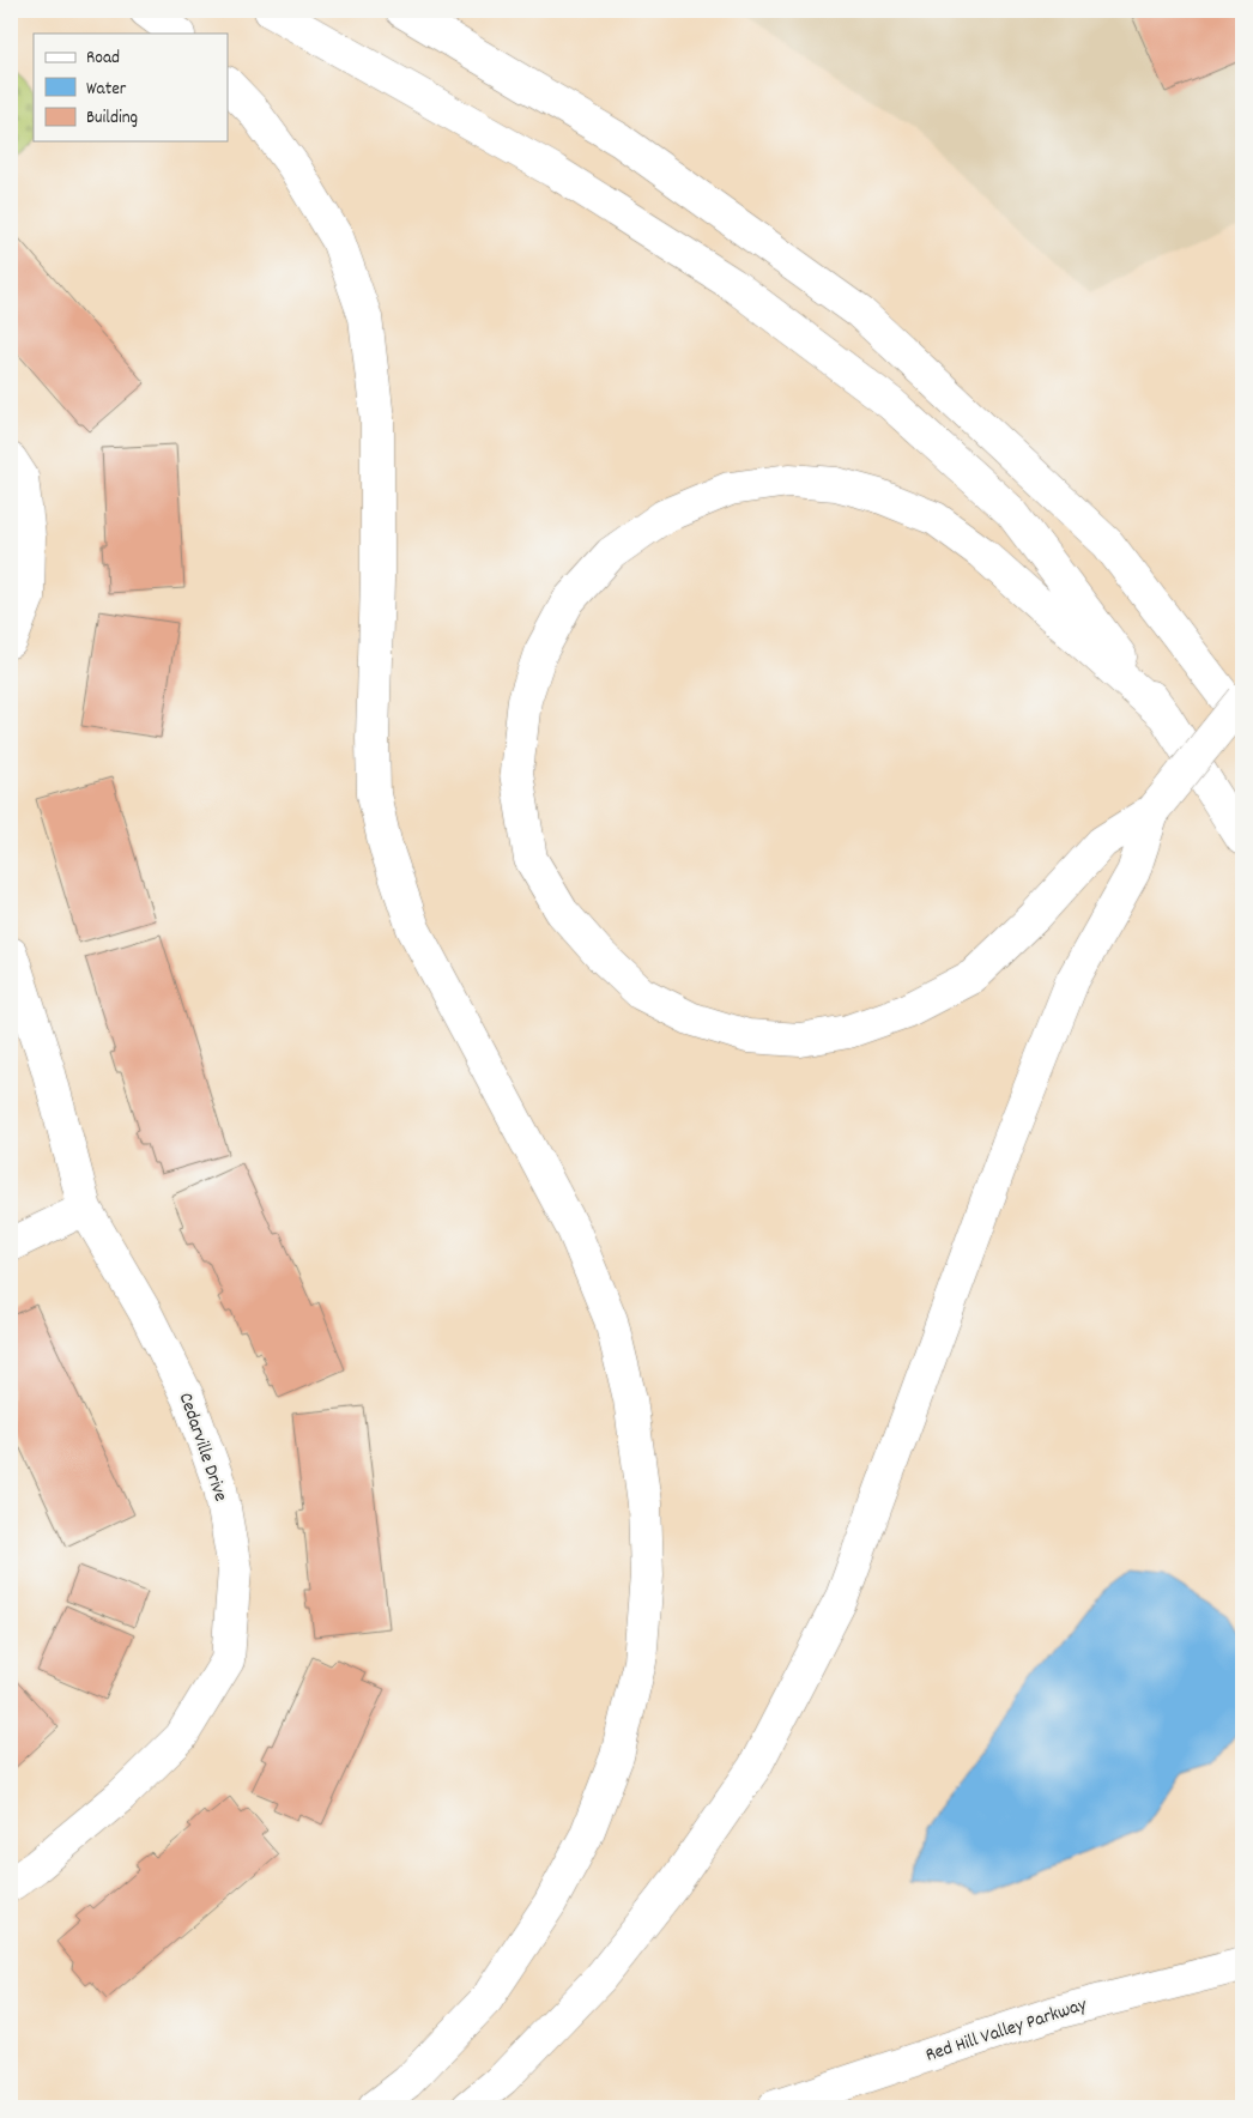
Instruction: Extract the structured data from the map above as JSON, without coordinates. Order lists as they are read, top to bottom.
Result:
{
  "streets": {
    "main road": ["Cedarville Drive", "Red Hill Valley Parkway"]
  },
  "legend": ["Road", "Water", "Building"]
}
